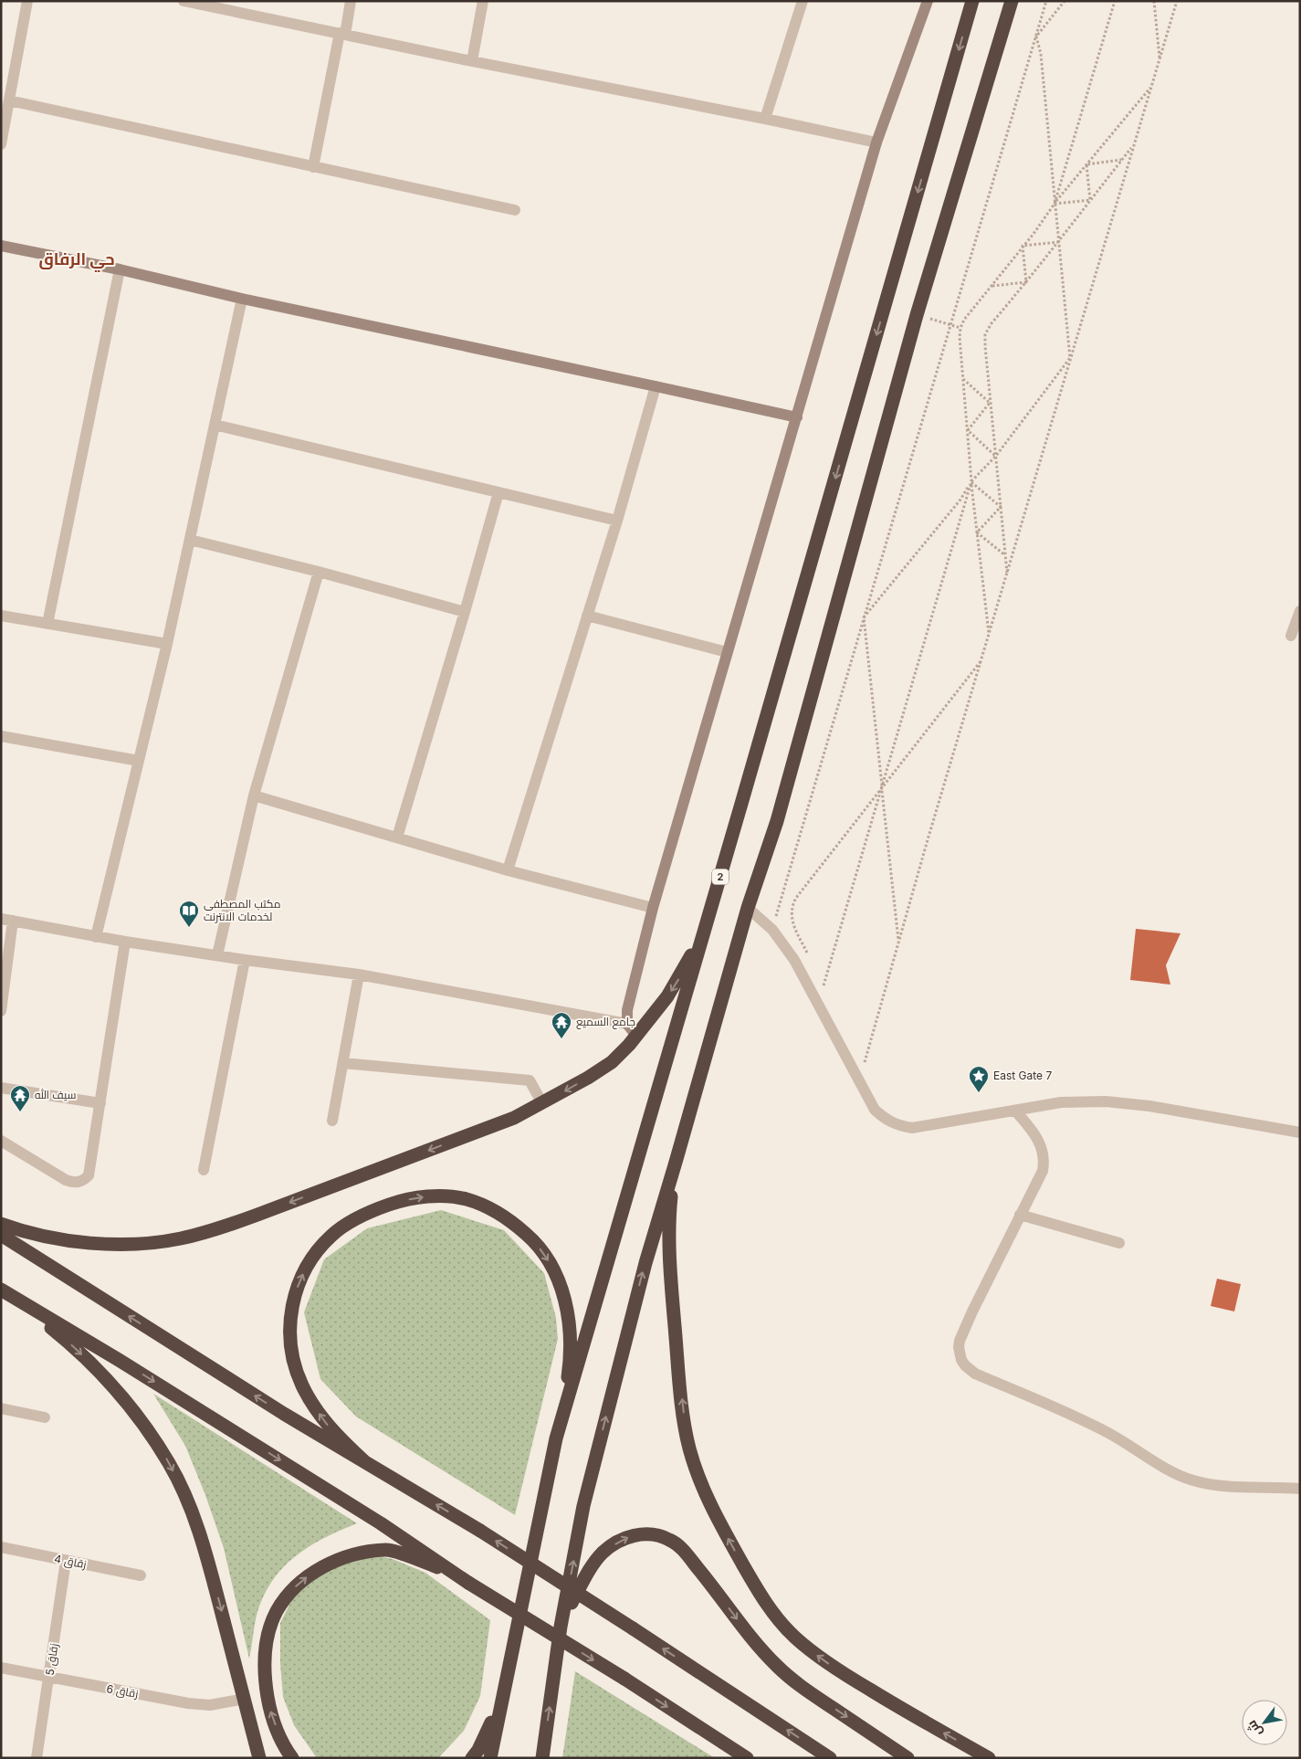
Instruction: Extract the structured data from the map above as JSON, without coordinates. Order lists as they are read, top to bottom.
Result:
{
  "streets": {
    "highway": ["2"],
    "street": ["زقاق 4", "زقاق 5", "زقاق 6"]
  },
  "crossings": [
    ["زقاق 4", "زقاق 5"],
    ["زقاق 5", "زقاق 6"]
  ],
  "districts": ["حي الرفاق"],
  "places": {
    "library": ["مكتب المصطفى لخدمات الانترنت"],
    "temple": ["جامع السميع", "سيف الله"],
    "place": ["East Gate 7"]
  },
  "north": "bottom left"
}
